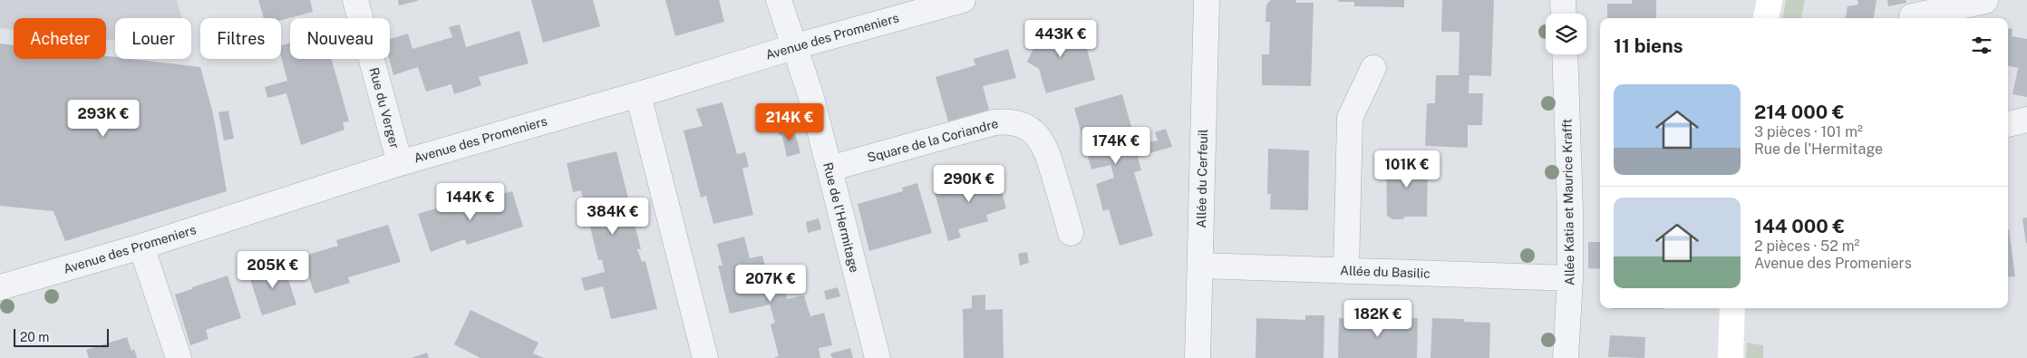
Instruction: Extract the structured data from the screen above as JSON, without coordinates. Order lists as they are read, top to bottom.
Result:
{
  "streets": {
    "street": [
      "Avenue des Promeniers",
      "Rue du Verger",
      "Square de la Coriandre",
      "Allée du Cerfeuil",
      "Allée Katia et Maurice Krafft",
      "Rue de l'Hermitage",
      "Allée du Basilic"
    ]
  },
  "crossings": [
    ["Avenue des Promeniers", "Rue du Verger"],
    ["Avenue des Promeniers", "Rue de l'Hermitage"],
    ["Square de la Coriandre", "Rue de l'Hermitage"],
    ["Allée du Cerfeuil", "Allée du Basilic"],
    ["Allée Katia et Maurice Krafft", "Allée du Basilic"]
  ],
  "scale_bar": "20 m",
  "page": {
    "chip": [
      "Acheter",
      "Louer",
      "Filtres",
      "Nouveau"
    ],
    "heading": "11 biens",
    "price": [
      "443K €",
      "293K €",
      "214K €",
      "174K €",
      "101K €",
      "290K €",
      "144K €",
      "384K €",
      "205K €",
      "207K €",
      "182K €"
    ],
    "list": [
      {
        "name": "214 000 €",
        "note": "3 pièces · 101 m² · Rue de l'Hermitage"
      },
      {
        "name": "144 000 €",
        "note": "2 pièces · 52 m² · Avenue des Promeniers"
      }
    ],
    "scale": "20 m"
  }
}
